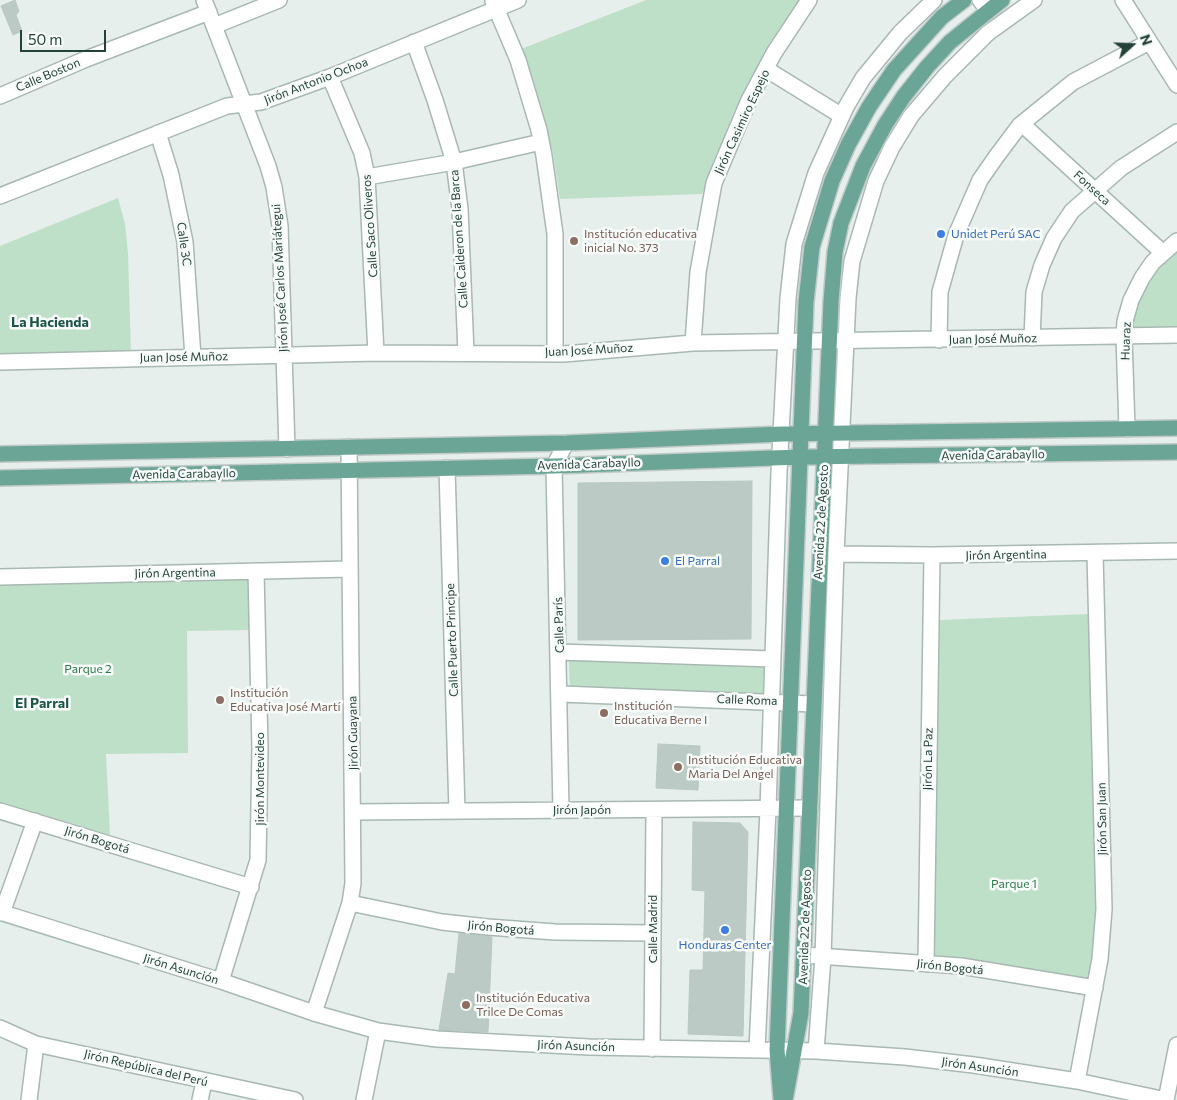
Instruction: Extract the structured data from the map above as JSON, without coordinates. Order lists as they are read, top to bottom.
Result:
{
  "streets": {
    "main road": ["Avenida Carabayllo", "Avenida 22 de Agosto"],
    "street": [
      "Calle Boston",
      "Jirón Antonio Ochoa",
      "Jirón Casimiro Espejo",
      "Fonseca",
      "Calle Saco Oliveros",
      "Calle Calderon de la Barca",
      "Calle 3C",
      "Jirón José Carlos Mariátegui",
      "Juan José Muñoz",
      "Huaraz",
      "Jirón Argentina",
      "Calle París",
      "Calle Puerto Principe",
      "Calle Roma",
      "Jirón Guayana",
      "Jirón La Paz",
      "Jirón Montevideo",
      "Jirón Japón",
      "Jirón San Juan",
      "Jirón Bogotá",
      "Calle Madrid",
      "Jirón Asunción",
      "Jirón República del Perú"
    ]
  },
  "crossings": [
    ["Calle Boston", "Jirón José Carlos Mariátegui"],
    ["Jirón Antonio Ochoa", "Calle Saco Oliveros"],
    ["Jirón Antonio Ochoa", "Calle Calderon de la Barca"],
    ["Jirón Antonio Ochoa", "Calle 3C"],
    ["Jirón Antonio Ochoa", "Jirón José Carlos Mariátegui"],
    ["Jirón Casimiro Espejo", "Juan José Muñoz"],
    ["Fonseca", "Huaraz"],
    ["Calle Saco Oliveros", "Juan José Muñoz"],
    ["Calle Calderon de la Barca", "Juan José Muñoz"],
    ["Calle 3C", "Juan José Muñoz"],
    ["Jirón José Carlos Mariátegui", "Juan José Muñoz"],
    ["Jirón José Carlos Mariátegui", "Avenida Carabayllo"],
    ["Juan José Muñoz", "Huaraz"],
    ["Juan José Muñoz", "Avenida 22 de Agosto"],
    ["Huaraz", "Avenida Carabayllo"],
    ["Avenida Carabayllo", "Avenida 22 de Agosto"],
    ["Avenida Carabayllo", "Calle París"],
    ["Avenida Carabayllo", "Calle Puerto Principe"],
    ["Avenida Carabayllo", "Jirón Guayana"],
    ["Avenida 22 de Agosto", "Jirón Argentina"],
    ["Avenida 22 de Agosto", "Calle Roma"],
    ["Avenida 22 de Agosto", "Jirón Japón"],
    ["Avenida 22 de Agosto", "Jirón Bogotá"],
    ["Avenida 22 de Agosto", "Jirón Asunción"],
    ["Jirón Argentina", "Jirón Guayana"],
    ["Jirón Argentina", "Jirón La Paz"],
    ["Jirón Argentina", "Jirón Montevideo"],
    ["Jirón Argentina", "Jirón San Juan"],
    ["Calle París", "Calle Roma"],
    ["Calle París", "Jirón Japón"],
    ["Calle Puerto Principe", "Jirón Japón"],
    ["Jirón Guayana", "Jirón Japón"],
    ["Jirón Guayana", "Jirón Bogotá"],
    ["Jirón Guayana", "Jirón Asunción"],
    ["Jirón La Paz", "Jirón Bogotá"],
    ["Jirón Montevideo", "Jirón Bogotá"],
    ["Jirón Montevideo", "Jirón Asunción"],
    ["Jirón Japón", "Calle Madrid"],
    ["Jirón San Juan", "Jirón Bogotá"],
    ["Jirón San Juan", "Jirón Asunción"],
    ["Jirón Bogotá", "Calle Madrid"],
    ["Calle Madrid", "Jirón Asunción"]
  ],
  "districts": ["La Hacienda", "El Parral"],
  "parks": ["Parque 2", "Parque 1"],
  "places": [
    "Unidet Perú SAC",
    "Institución educativa inicial No. 373",
    "El Parral",
    "Institución Educativa José Martí",
    "Institución Educativa Berne I",
    "Institución Educativa Maria Del Angel",
    "Honduras Center",
    "Institución Educativa Trilce De Comas"
  ],
  "scale_bar": "50 m",
  "north": "right"
}
